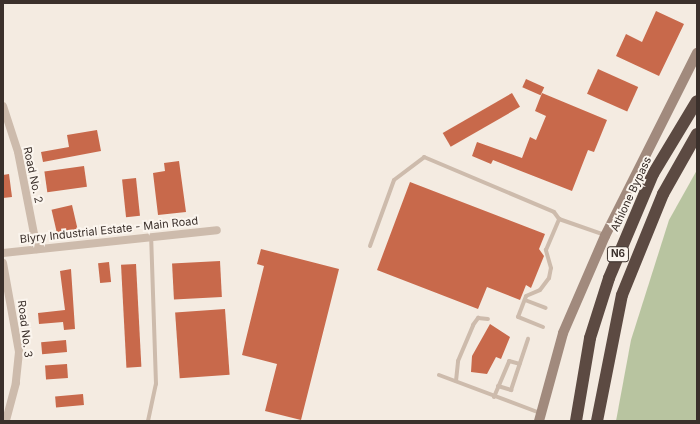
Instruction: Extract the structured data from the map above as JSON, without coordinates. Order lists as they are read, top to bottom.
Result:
{
  "streets": {
    "highway": ["Athlone Bypass", "N6"],
    "street": ["Road No. 2", "Blyry Industrial Estate - Main Road", "Road No. 3"]
  },
  "crossings": [
    ["Road No. 2", "Blyry Industrial Estate - Main Road"]
  ]
}
